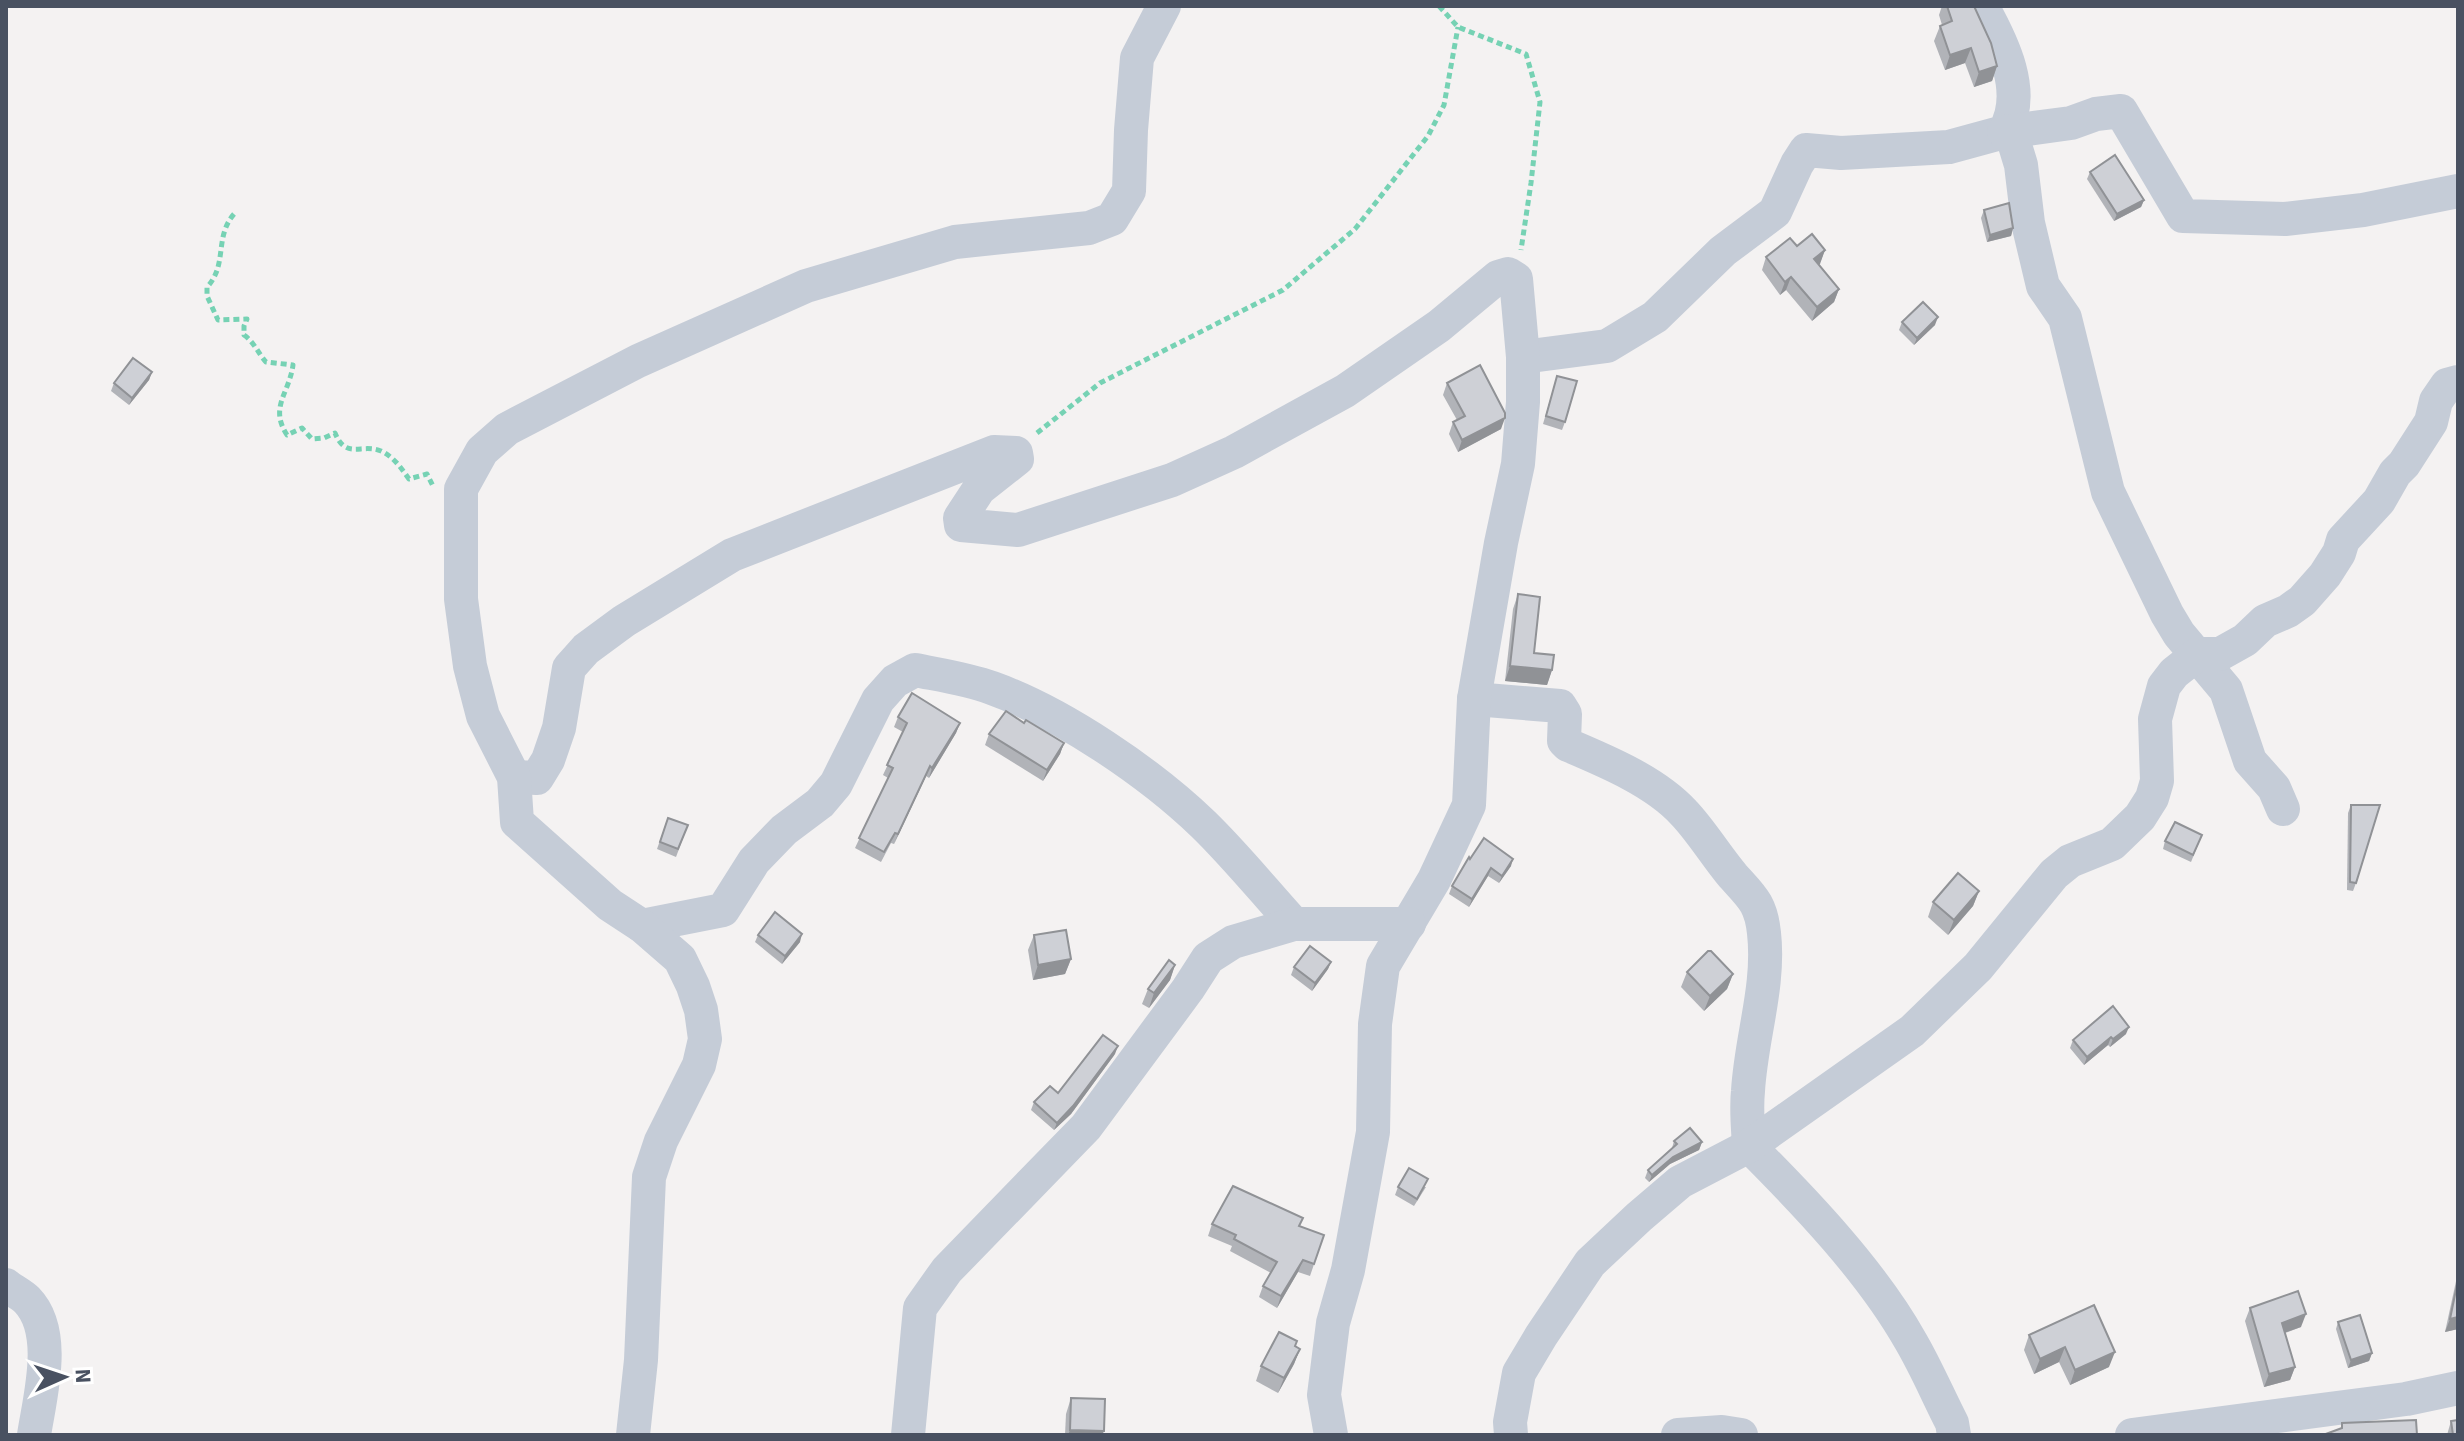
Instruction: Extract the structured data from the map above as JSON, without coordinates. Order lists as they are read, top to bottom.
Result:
{
  "north": "right"
}
